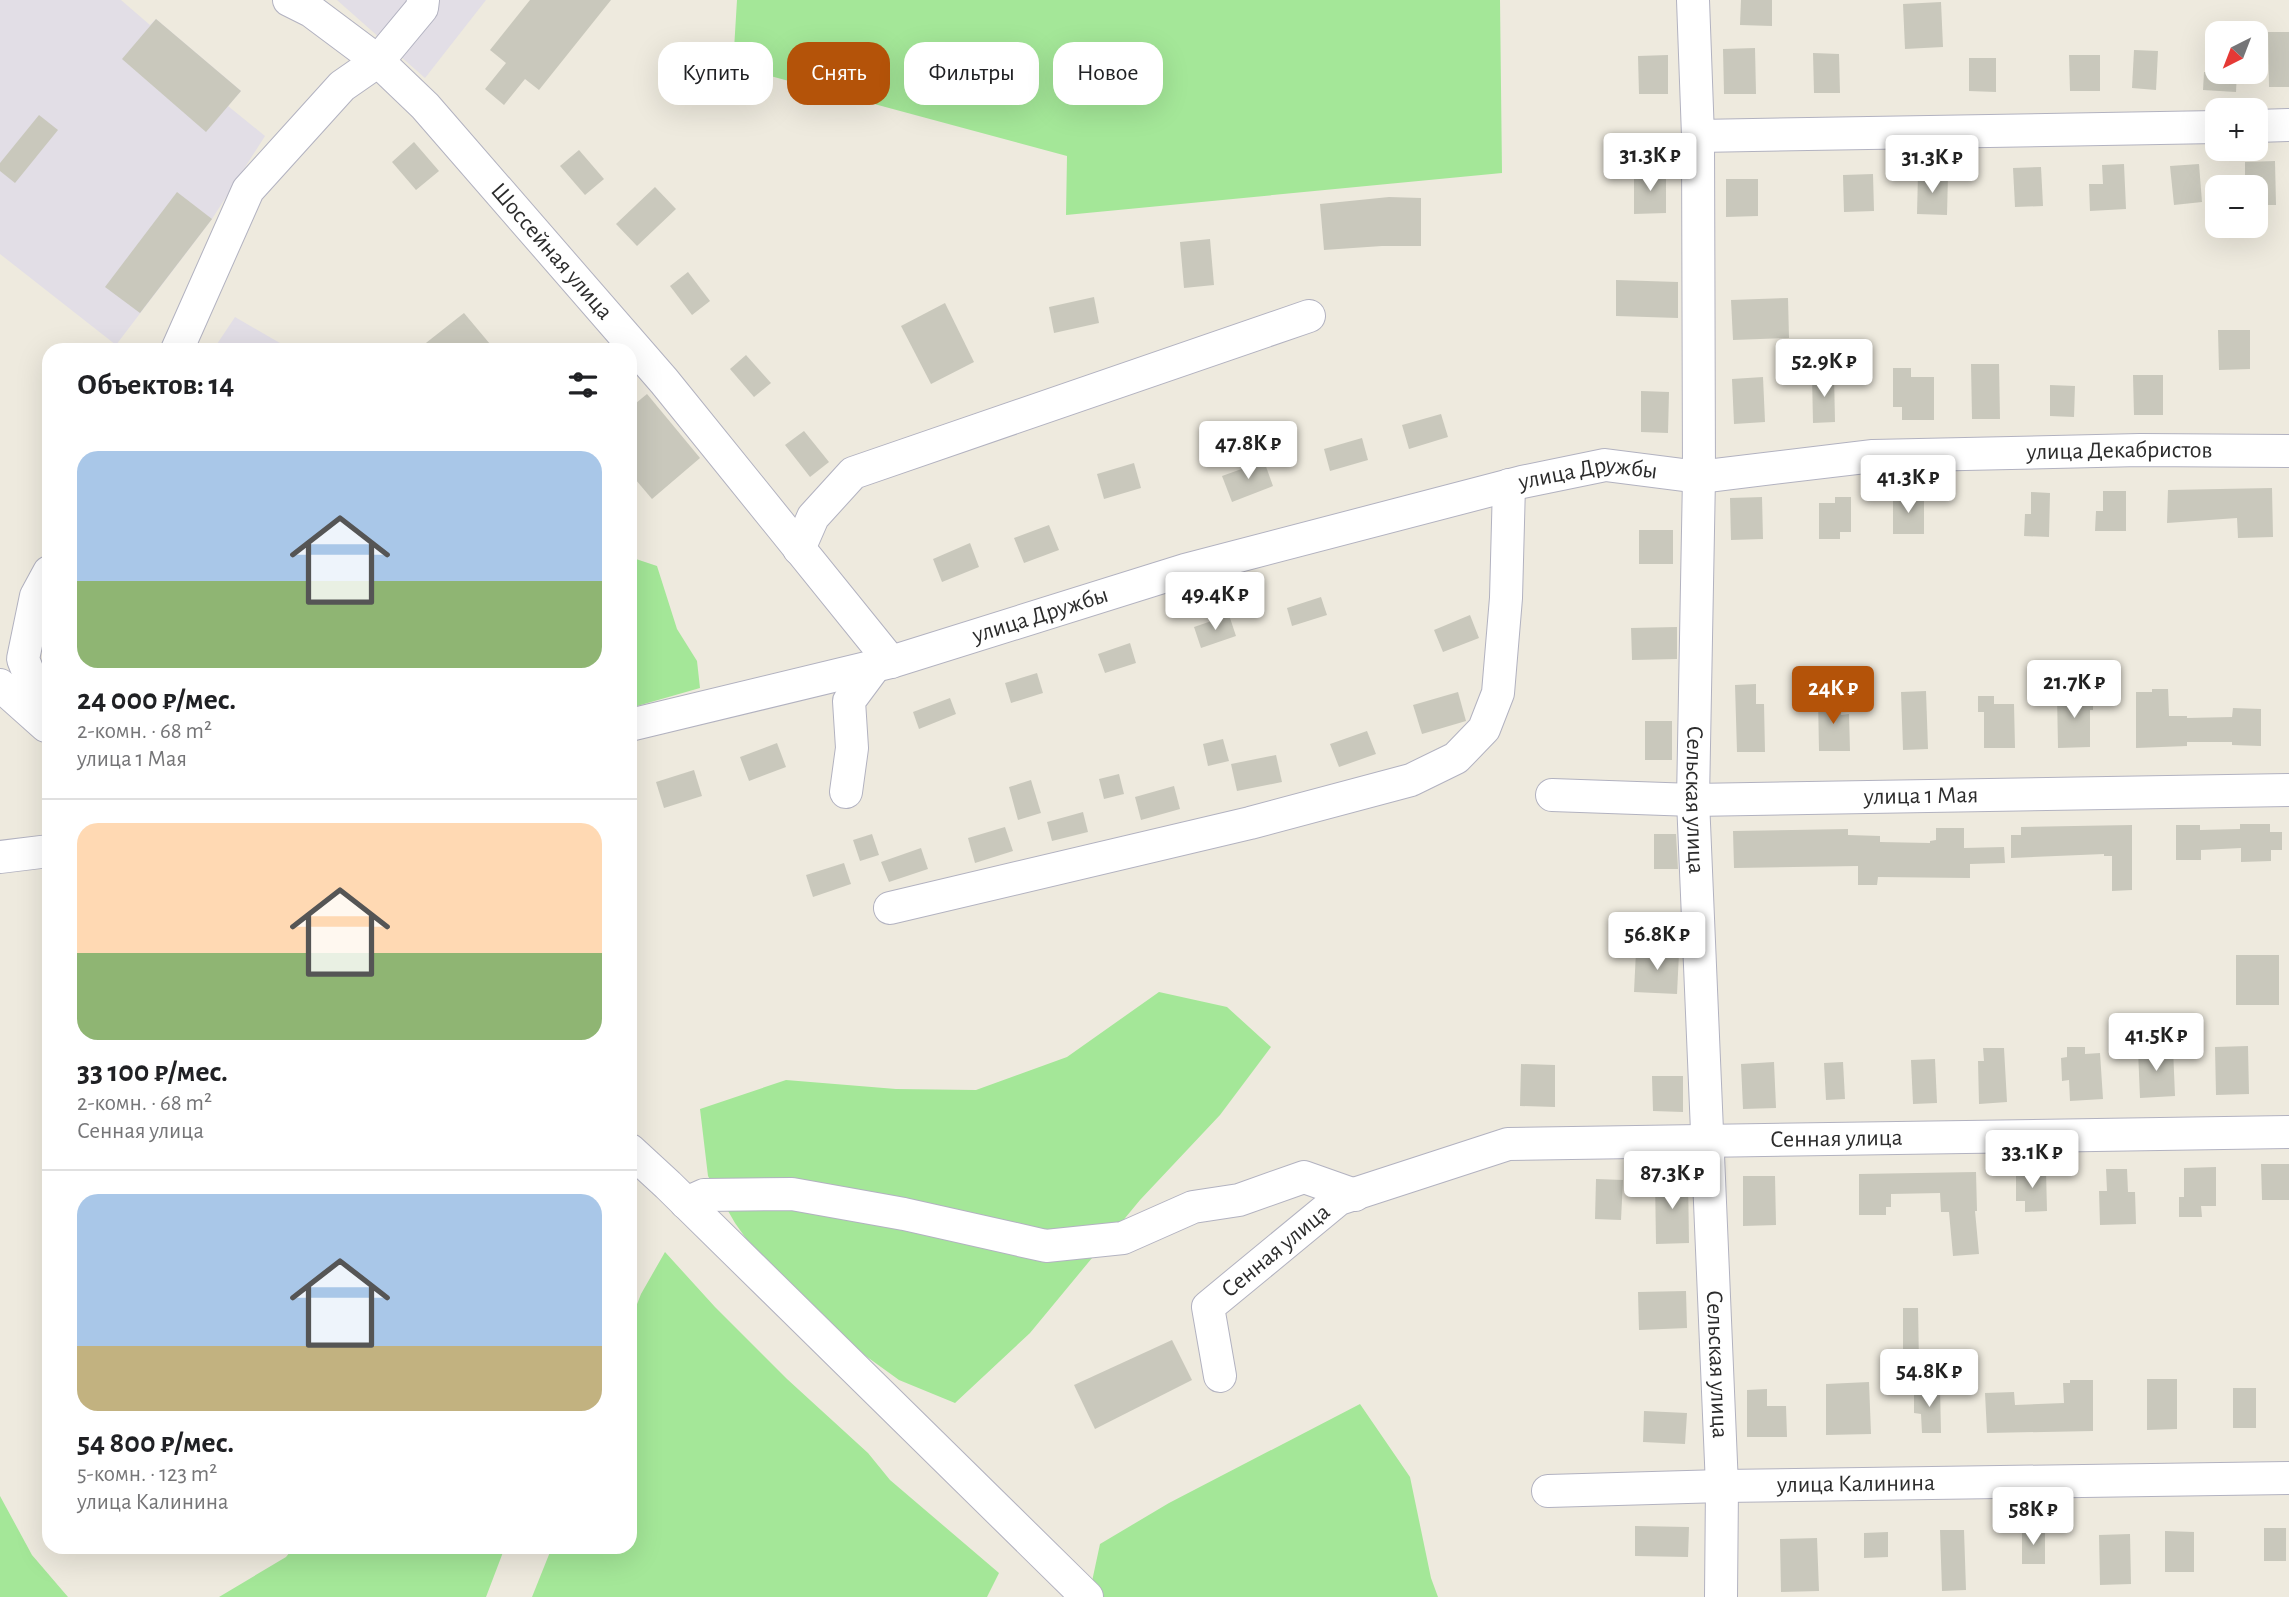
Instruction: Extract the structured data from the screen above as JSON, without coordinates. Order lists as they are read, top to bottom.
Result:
{
  "streets": {
    "street": [
      "Шоссейная улица",
      "улица Декабристов",
      "улица Дружбы",
      "улица 1 Мая",
      "Сельская улица",
      "Сенная улица",
      "улица Калинина"
    ]
  },
  "crossings": [
    ["Шоссейная улица", "улица Дружбы"],
    ["улица Декабристов", "улица Дружбы"],
    ["улица Декабристов", "Сельская улица"],
    ["улица Дружбы", "Сельская улица"],
    ["улица 1 Мая", "Сельская улица"],
    ["Сельская улица", "Сенная улица"],
    ["Сельская улица", "улица Калинина"]
  ],
  "north": "bottom left",
  "page": {
    "map_buttons": ["+", "−"],
    "chip": [
      "Купить",
      "Снять",
      "Фильтры",
      "Новое"
    ],
    "price": [
      "31.3K ₽",
      "31.3K ₽",
      "52.9K ₽",
      "47.8K ₽",
      "41.3K ₽",
      "49.4K ₽",
      "21.7K ₽",
      "24K ₽",
      "56.8K ₽",
      "41.5K ₽",
      "33.1K ₽",
      "87.3K ₽",
      "54.8K ₽",
      "58K ₽"
    ],
    "heading": "Объектов: 14",
    "list": [
      {
        "name": "24 000 ₽/мес.",
        "note": "2-комн. · 68 m² · улица 1 Мая"
      },
      {
        "name": "33 100 ₽/мес.",
        "note": "2-комн. · 68 m² · Сенная улица"
      },
      {
        "name": "54 800 ₽/мес.",
        "note": "5-комн. · 123 m² · улица Калинина"
      }
    ]
  }
}
